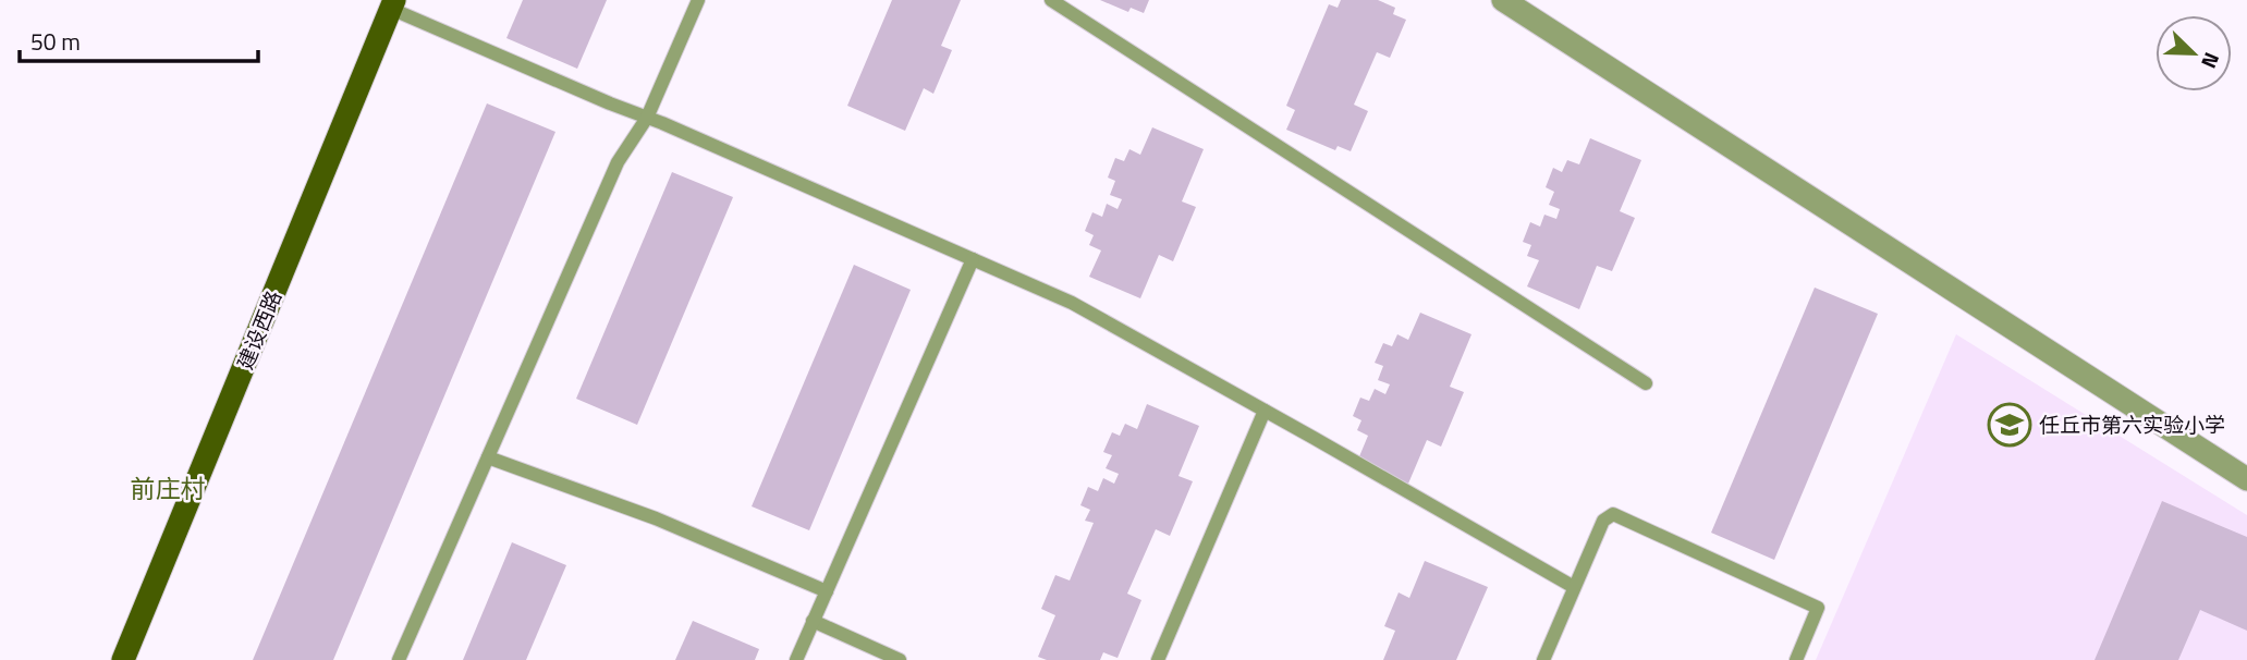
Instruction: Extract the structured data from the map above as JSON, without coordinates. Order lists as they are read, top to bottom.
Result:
{
  "streets": {
    "main road": ["建设西路"]
  },
  "districts": ["前庄村"],
  "places": {
    "school or university": ["任丘市第六实验小学"]
  },
  "scale_bar": "50 m",
  "north": "bottom right"
}
